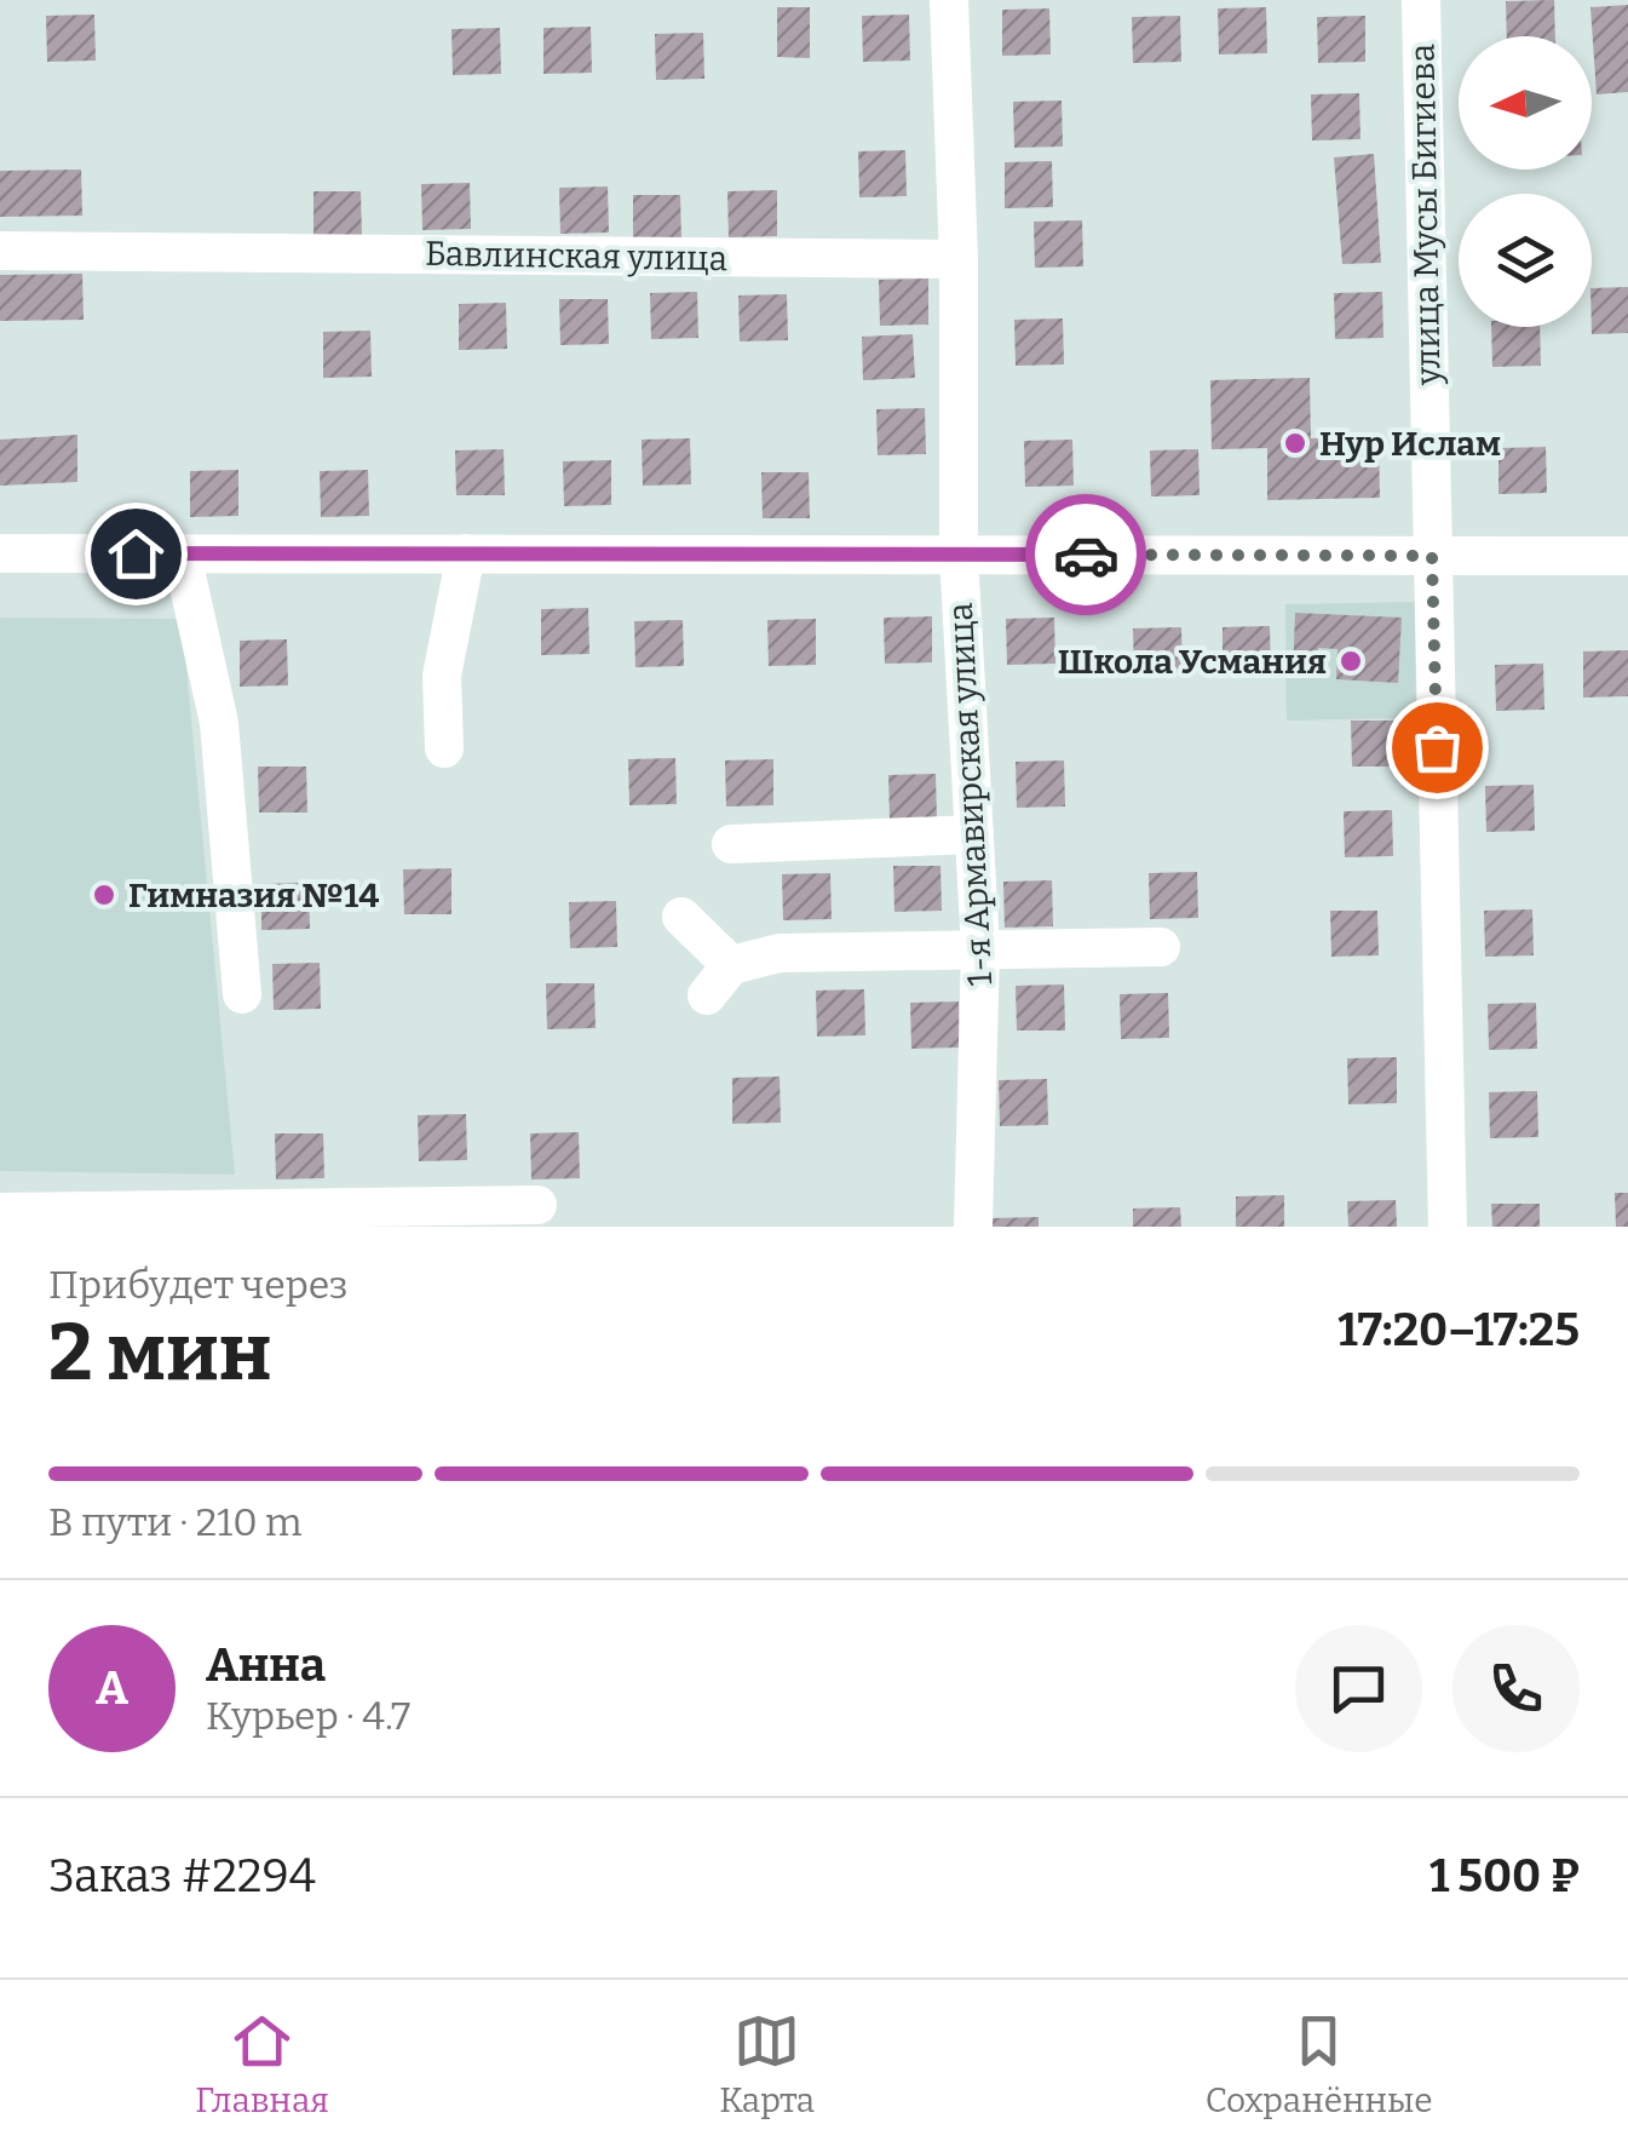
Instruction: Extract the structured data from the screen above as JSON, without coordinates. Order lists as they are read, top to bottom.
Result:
{
  "streets": {
    "street": ["улица Мусы Бигиева", "Бавлинская улица", "1-я Армавирская улица"]
  },
  "crossings": [
    ["Бавлинская улица", "1-я Армавирская улица"]
  ],
  "places": ["Нур Ислам", "Школа Усмания", "Гимназия №14"],
  "north": "left",
  "page": {
    "heading": ["2 мин", "Прибудет через", "17:20–17:25"],
    "panel": [
      "Анна",
      "Курьер · 4.7",
      "Заказ #2294",
      "1 500 ₽"
    ],
    "bar": "В пути · 210 m",
    "round": "А",
    "tabs": ["Главная", "Карта", "Сохранённые"]
  }
}
